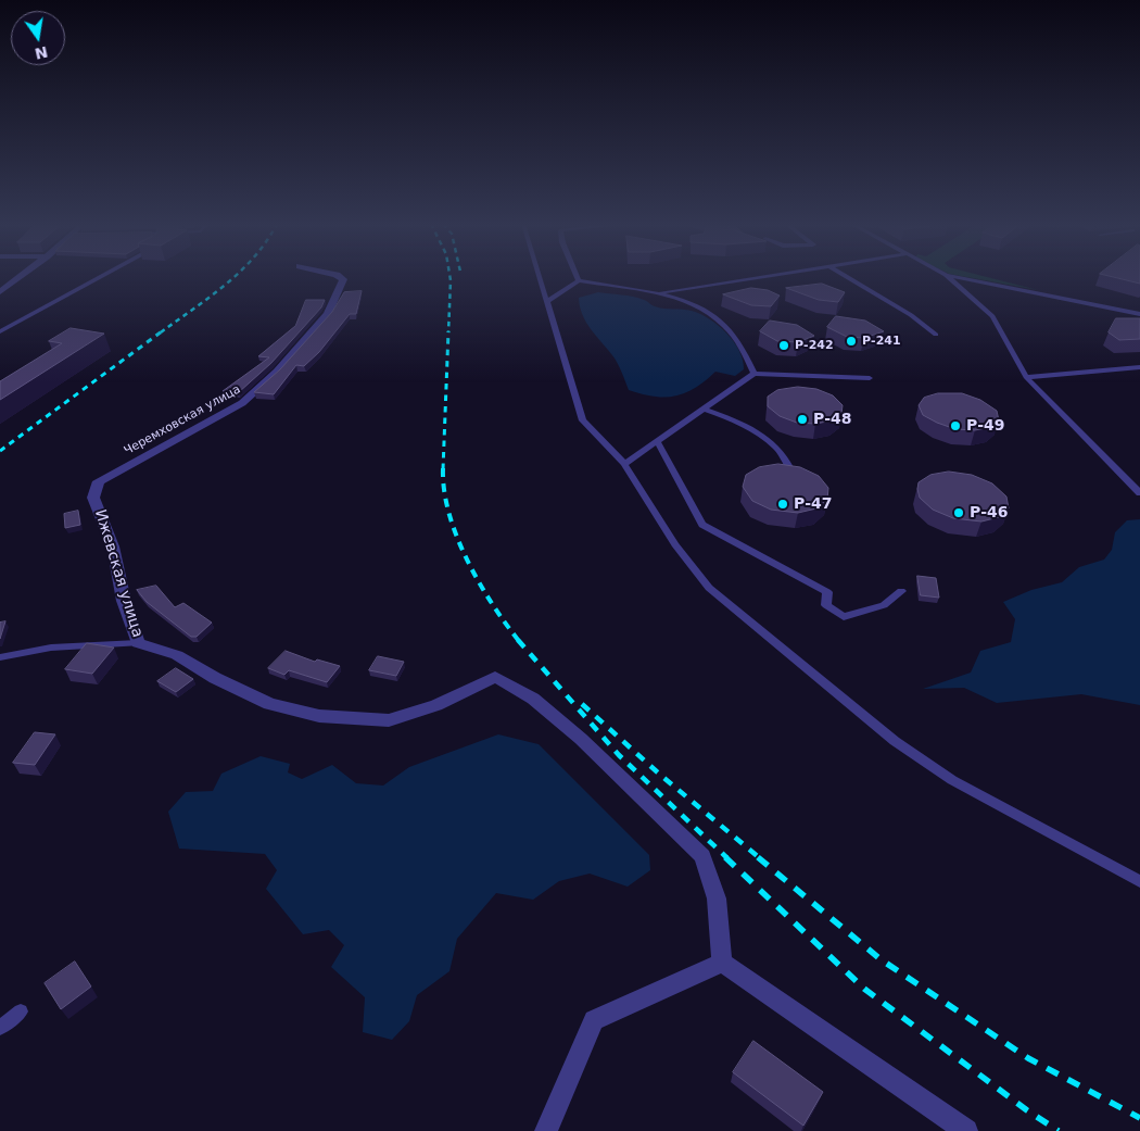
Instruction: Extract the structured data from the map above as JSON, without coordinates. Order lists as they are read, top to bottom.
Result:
{
  "streets": {
    "street": ["Черемховская улица", "Ижевская улица"]
  },
  "crossings": [
    ["Черемховская улица", "Ижевская улица"]
  ],
  "places": [
    "Р-241",
    "Р-242",
    "Р-48",
    "Р-49",
    "Р-47",
    "Р-46"
  ],
  "north": "bottom"
}
